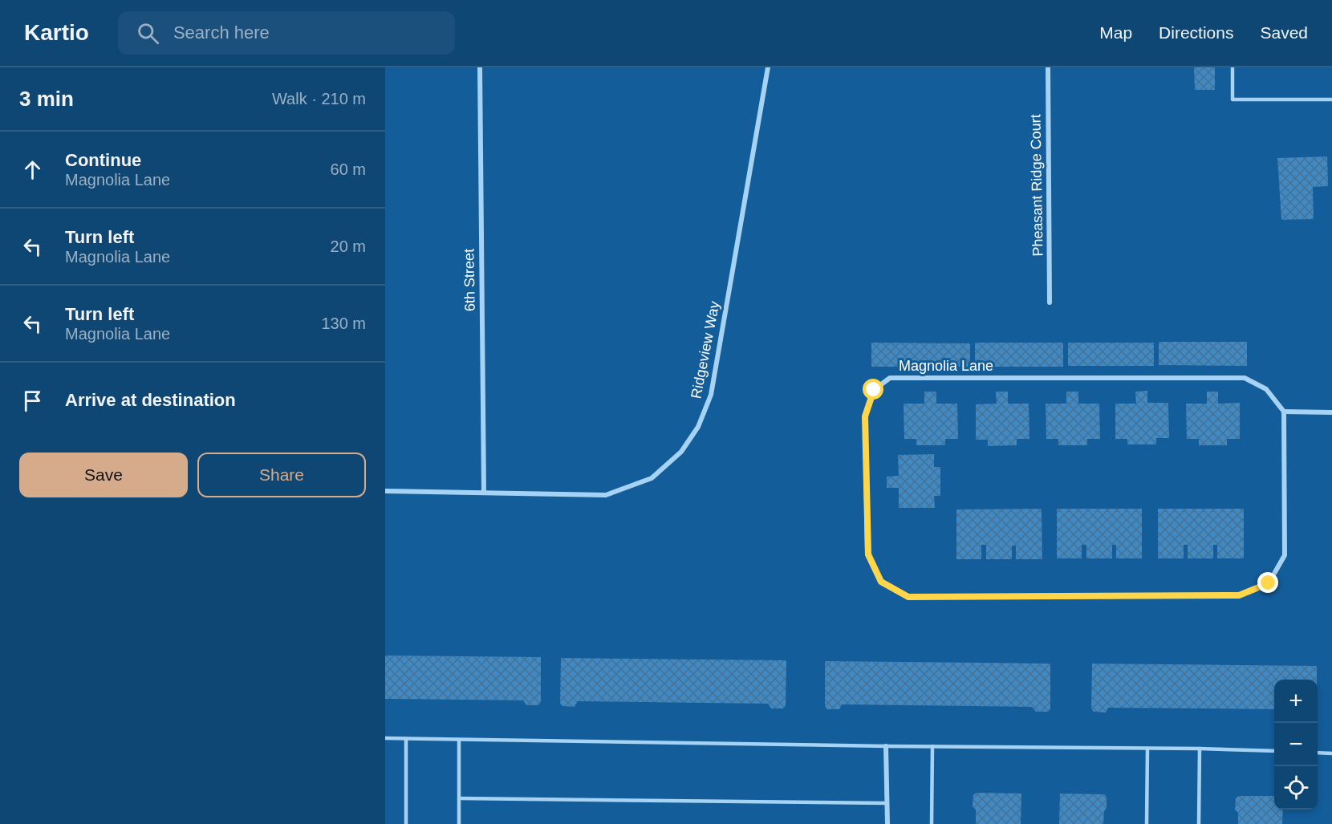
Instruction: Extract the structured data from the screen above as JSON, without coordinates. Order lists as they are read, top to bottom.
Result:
{
  "streets": {
    "street": [
      "Pheasant Ridge Court",
      "6th Street",
      "Ridgeview Way",
      "Magnolia Lane"
    ]
  },
  "crossings": [
    ["6th Street", "Ridgeview Way"]
  ],
  "page": {
    "header": "Kartio",
    "search": "Search here",
    "nav": ["Map", "Directions", "Saved"],
    "heading": ["3 min", "Walk · 210 m"],
    "list": [
      ["Continue", "Magnolia Lane", "60 m"],
      ["Turn left", "Magnolia Lane", "20 m"],
      ["Turn left", "Magnolia Lane", "130 m"],
      "Arrive at destination"
    ],
    "buttons": ["Save", "Share"],
    "map_buttons": ["+", "−"]
  }
}
